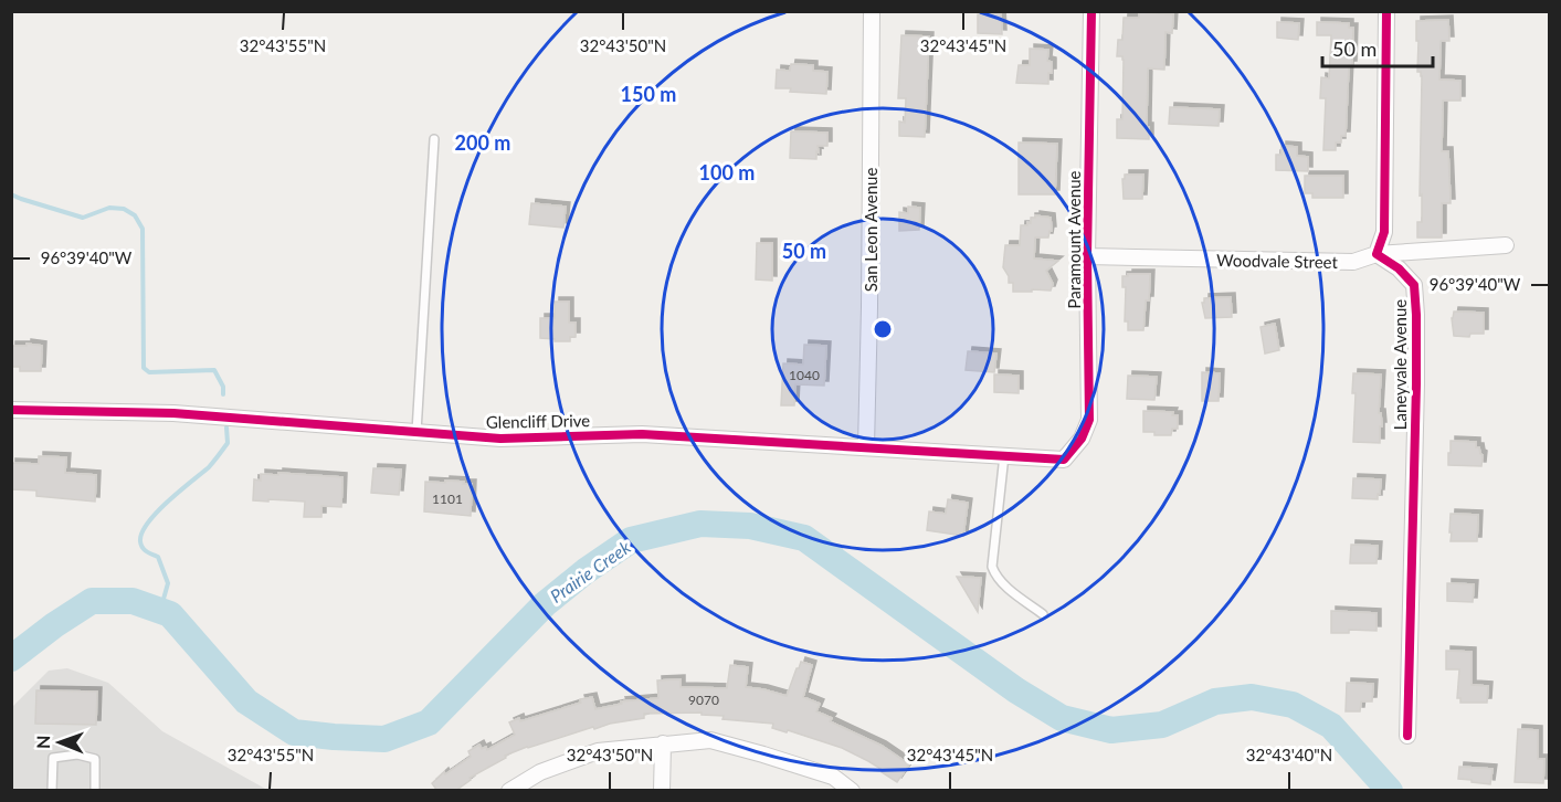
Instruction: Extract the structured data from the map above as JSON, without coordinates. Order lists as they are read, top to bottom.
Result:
{
  "streets": {
    "street": [
      "San Leon Avenue",
      "Paramount Avenue",
      "Woodvale Street",
      "Laneyvale Avenue",
      "Glencliff Drive"
    ]
  },
  "crossings": [
    ["San Leon Avenue", "Glencliff Drive"],
    ["Paramount Avenue", "Woodvale Street"],
    ["Paramount Avenue", "Glencliff Drive"],
    ["Woodvale Street", "Laneyvale Avenue"]
  ],
  "water": ["Prairie Creek"],
  "house_numbers": ["1040", "1101", "9070"],
  "scale_bar": "50 m",
  "north": "left",
  "coordinates": [
    "32°43'55\"N",
    "32°43'50\"N",
    "32°43'45\"N",
    "96°39'40\"W",
    "32°43'40\"N"
  ],
  "rings": [
    "150 m",
    "200 m",
    "100 m",
    "50 m"
  ]
}
